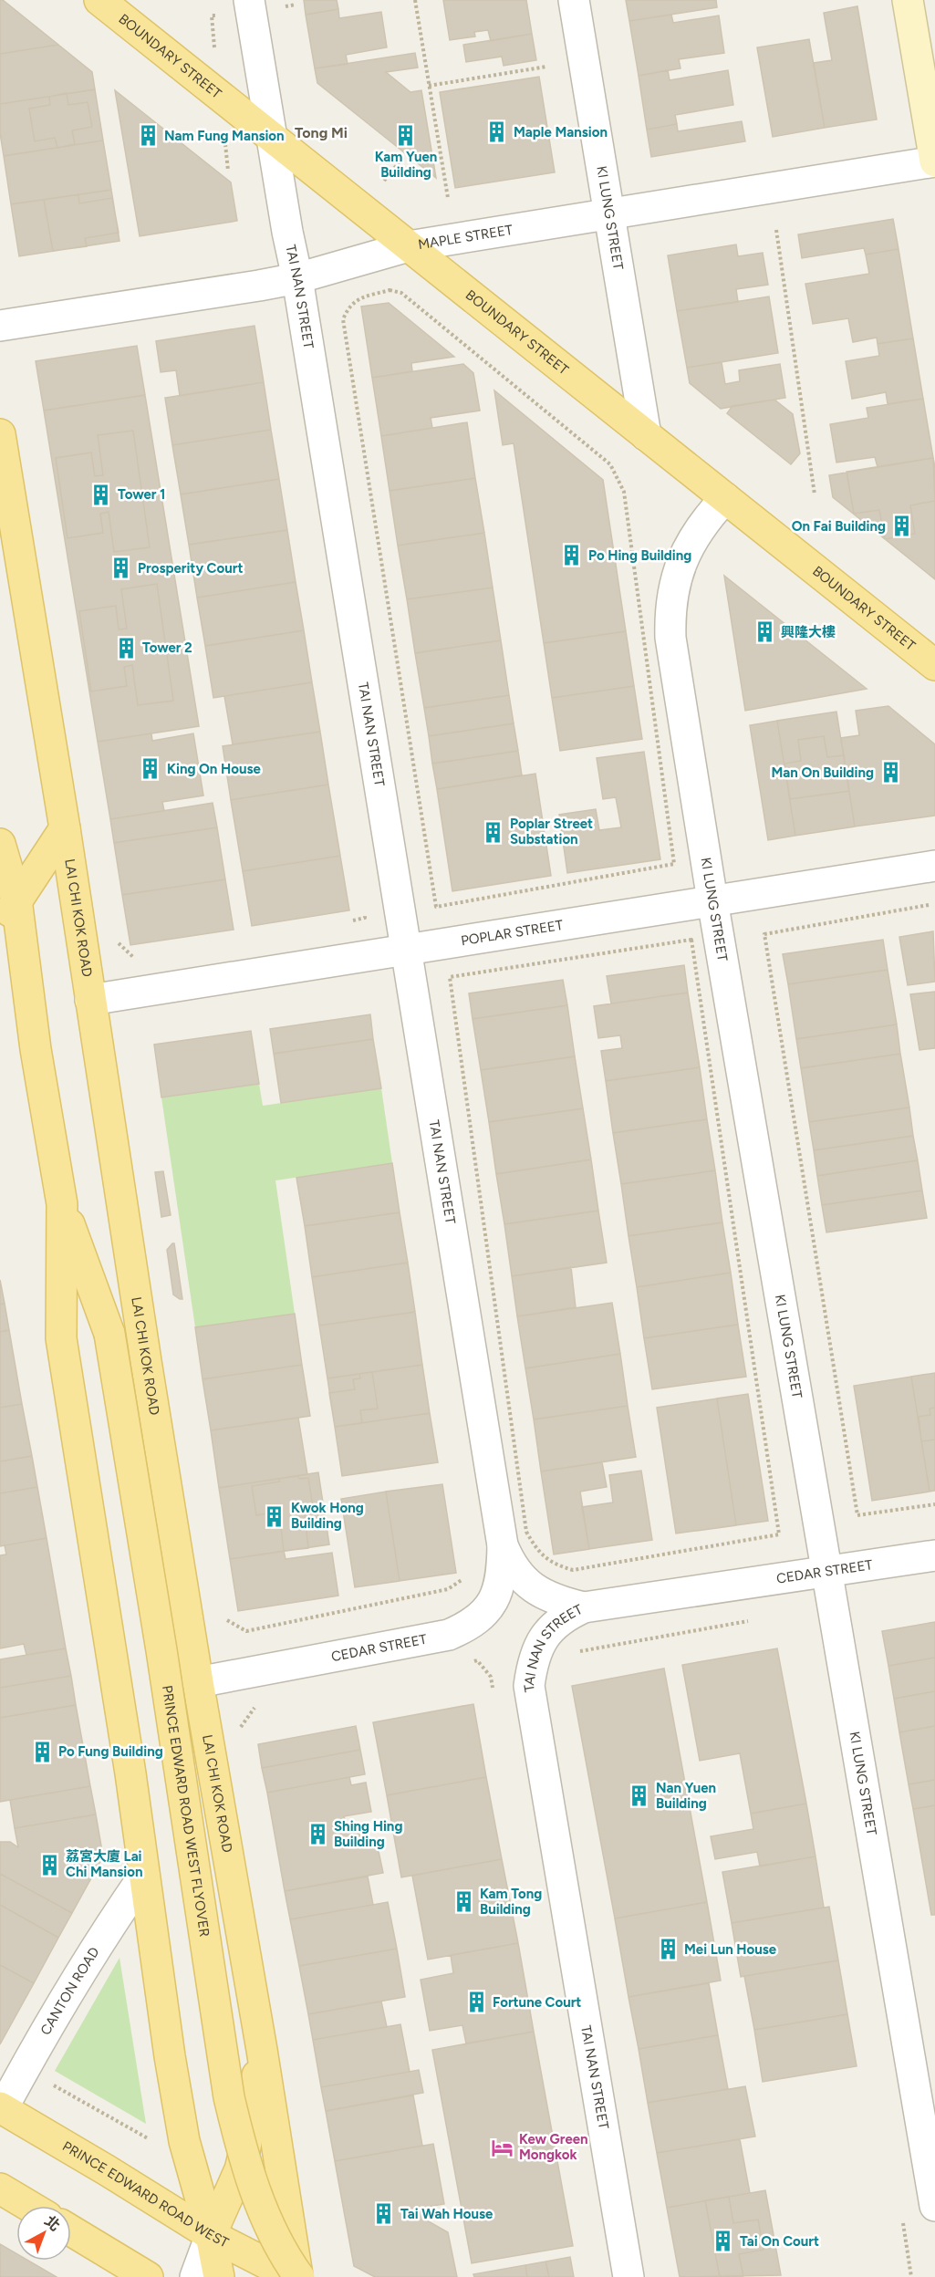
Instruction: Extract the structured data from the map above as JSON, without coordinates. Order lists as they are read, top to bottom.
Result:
{
  "streets": {
    "main road": [
      "BOUNDARY STREET",
      "LAI CHI KOK ROAD",
      "PRINCE EDWARD ROAD WEST FLYOVER",
      "PRINCE EDWARD ROAD WEST"
    ],
    "street": [
      "KI LUNG STREET",
      "MAPLE STREET",
      "TAI NAN STREET",
      "POPLAR STREET",
      "CEDAR STREET",
      "CANTON ROAD"
    ]
  },
  "crossings": [
    ["BOUNDARY STREET", "KI LUNG STREET"],
    ["BOUNDARY STREET", "MAPLE STREET"],
    ["BOUNDARY STREET", "TAI NAN STREET"],
    ["KI LUNG STREET", "MAPLE STREET"],
    ["KI LUNG STREET", "POPLAR STREET"],
    ["KI LUNG STREET", "CEDAR STREET"],
    ["MAPLE STREET", "TAI NAN STREET"],
    ["TAI NAN STREET", "POPLAR STREET"],
    ["TAI NAN STREET", "CEDAR STREET"],
    ["LAI CHI KOK ROAD", "POPLAR STREET"],
    ["LAI CHI KOK ROAD", "CEDAR STREET"],
    ["LAI CHI KOK ROAD", "PRINCE EDWARD ROAD WEST FLYOVER"],
    ["CANTON ROAD", "PRINCE EDWARD ROAD WEST"]
  ],
  "districts": ["Tong Mi"],
  "places": {
    "building": [
      "Maple Mansion",
      "Kam Yuen Building",
      "Nam Fung Mansion",
      "Tower 1",
      "On Fai Building",
      "Po Hing Building",
      "Prosperity Court",
      "興隆大樓",
      "Tower 2",
      "King On House",
      "Man On Building",
      "Poplar Street Substation",
      "Kwok Hong Building",
      "Po Fung Building",
      "Nan Yuen Building",
      "Shing Hing Building",
      "荔宮大廈 Lai Chi Mansion",
      "Kam Tong Building",
      "Mei Lun House",
      "Fortune Court",
      "Tai Wah House",
      "Tai On Court"
    ],
    "hotel": ["Kew Green Mongkok"]
  },
  "north": "top right"
}
